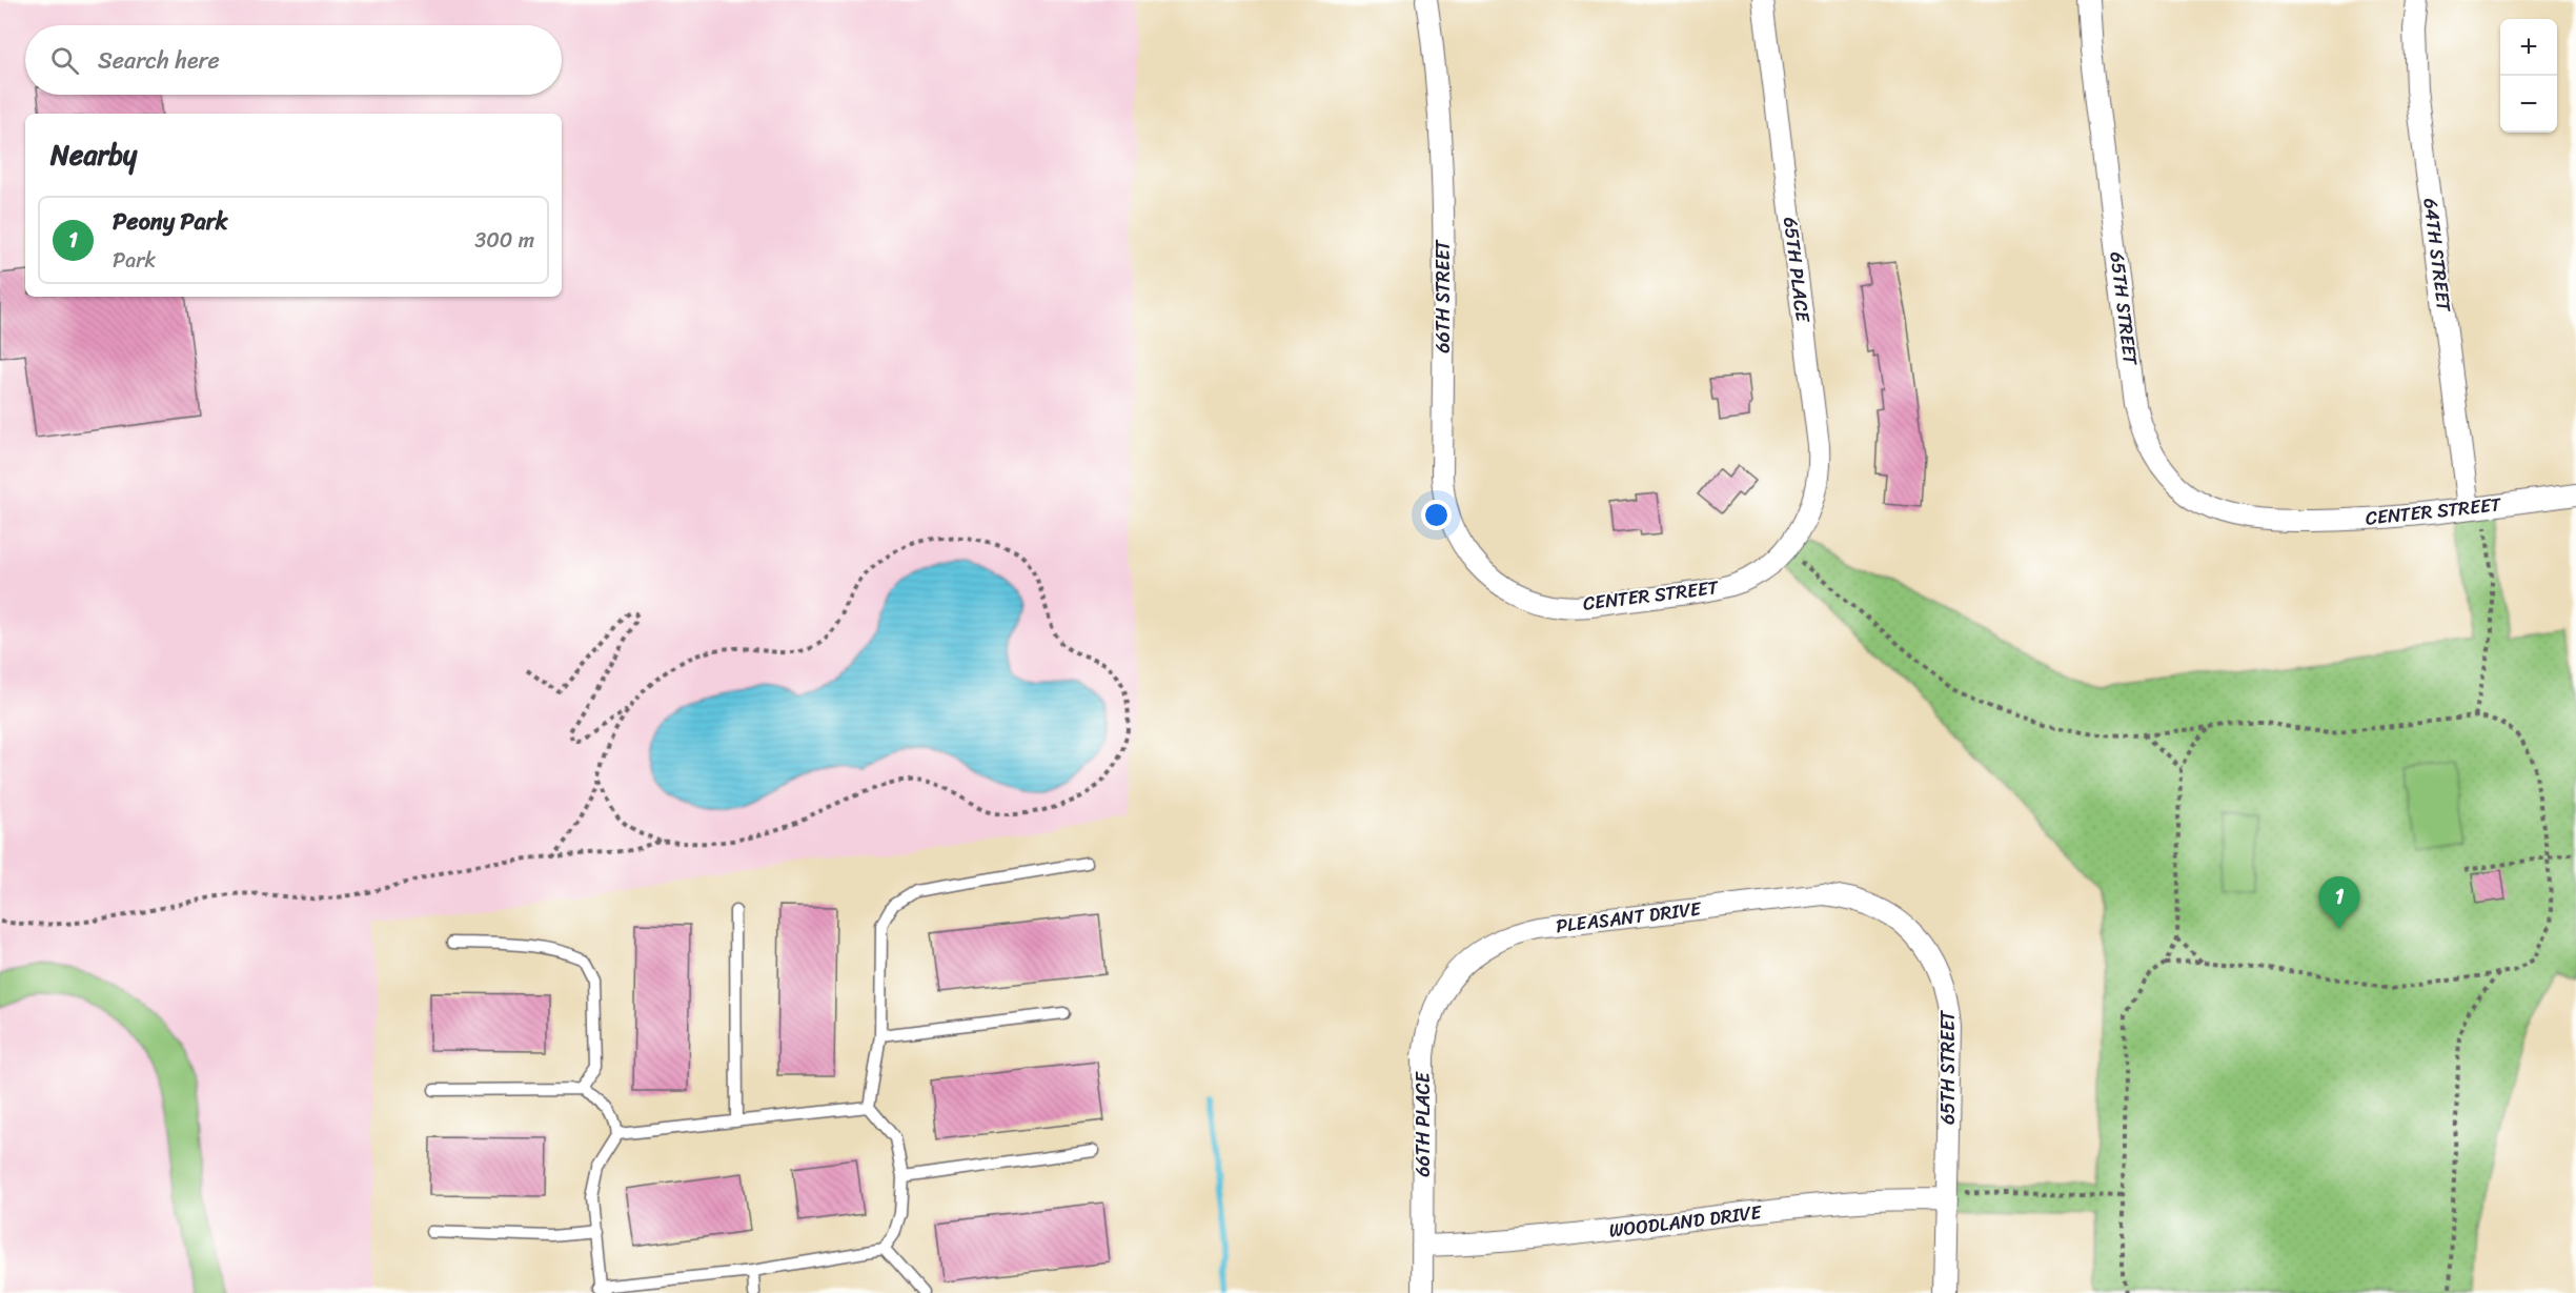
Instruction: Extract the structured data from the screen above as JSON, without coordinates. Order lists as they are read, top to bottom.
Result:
{
  "streets": {
    "street": [
      "64TH STREET",
      "65TH PLACE",
      "66TH STREET",
      "65TH STREET",
      "CENTER STREET",
      "PLEASANT DRIVE",
      "66TH PLACE",
      "WOODLAND DRIVE"
    ]
  },
  "crossings": [
    ["64TH STREET", "CENTER STREET"],
    ["65TH PLACE", "CENTER STREET"],
    ["66TH STREET", "CENTER STREET"],
    ["65TH STREET", "CENTER STREET"],
    ["65TH STREET", "PLEASANT DRIVE"],
    ["65TH STREET", "WOODLAND DRIVE"],
    ["PLEASANT DRIVE", "66TH PLACE"],
    ["66TH PLACE", "WOODLAND DRIVE"]
  ],
  "page": {
    "map_buttons": ["+", "−"],
    "search": "Search here",
    "heading": "Nearby",
    "list": [
      {
        "mark": "1",
        "name": "Peony Park",
        "note": "Park",
        "value": "300 m"
      }
    ],
    "pins": "1"
  }
}
